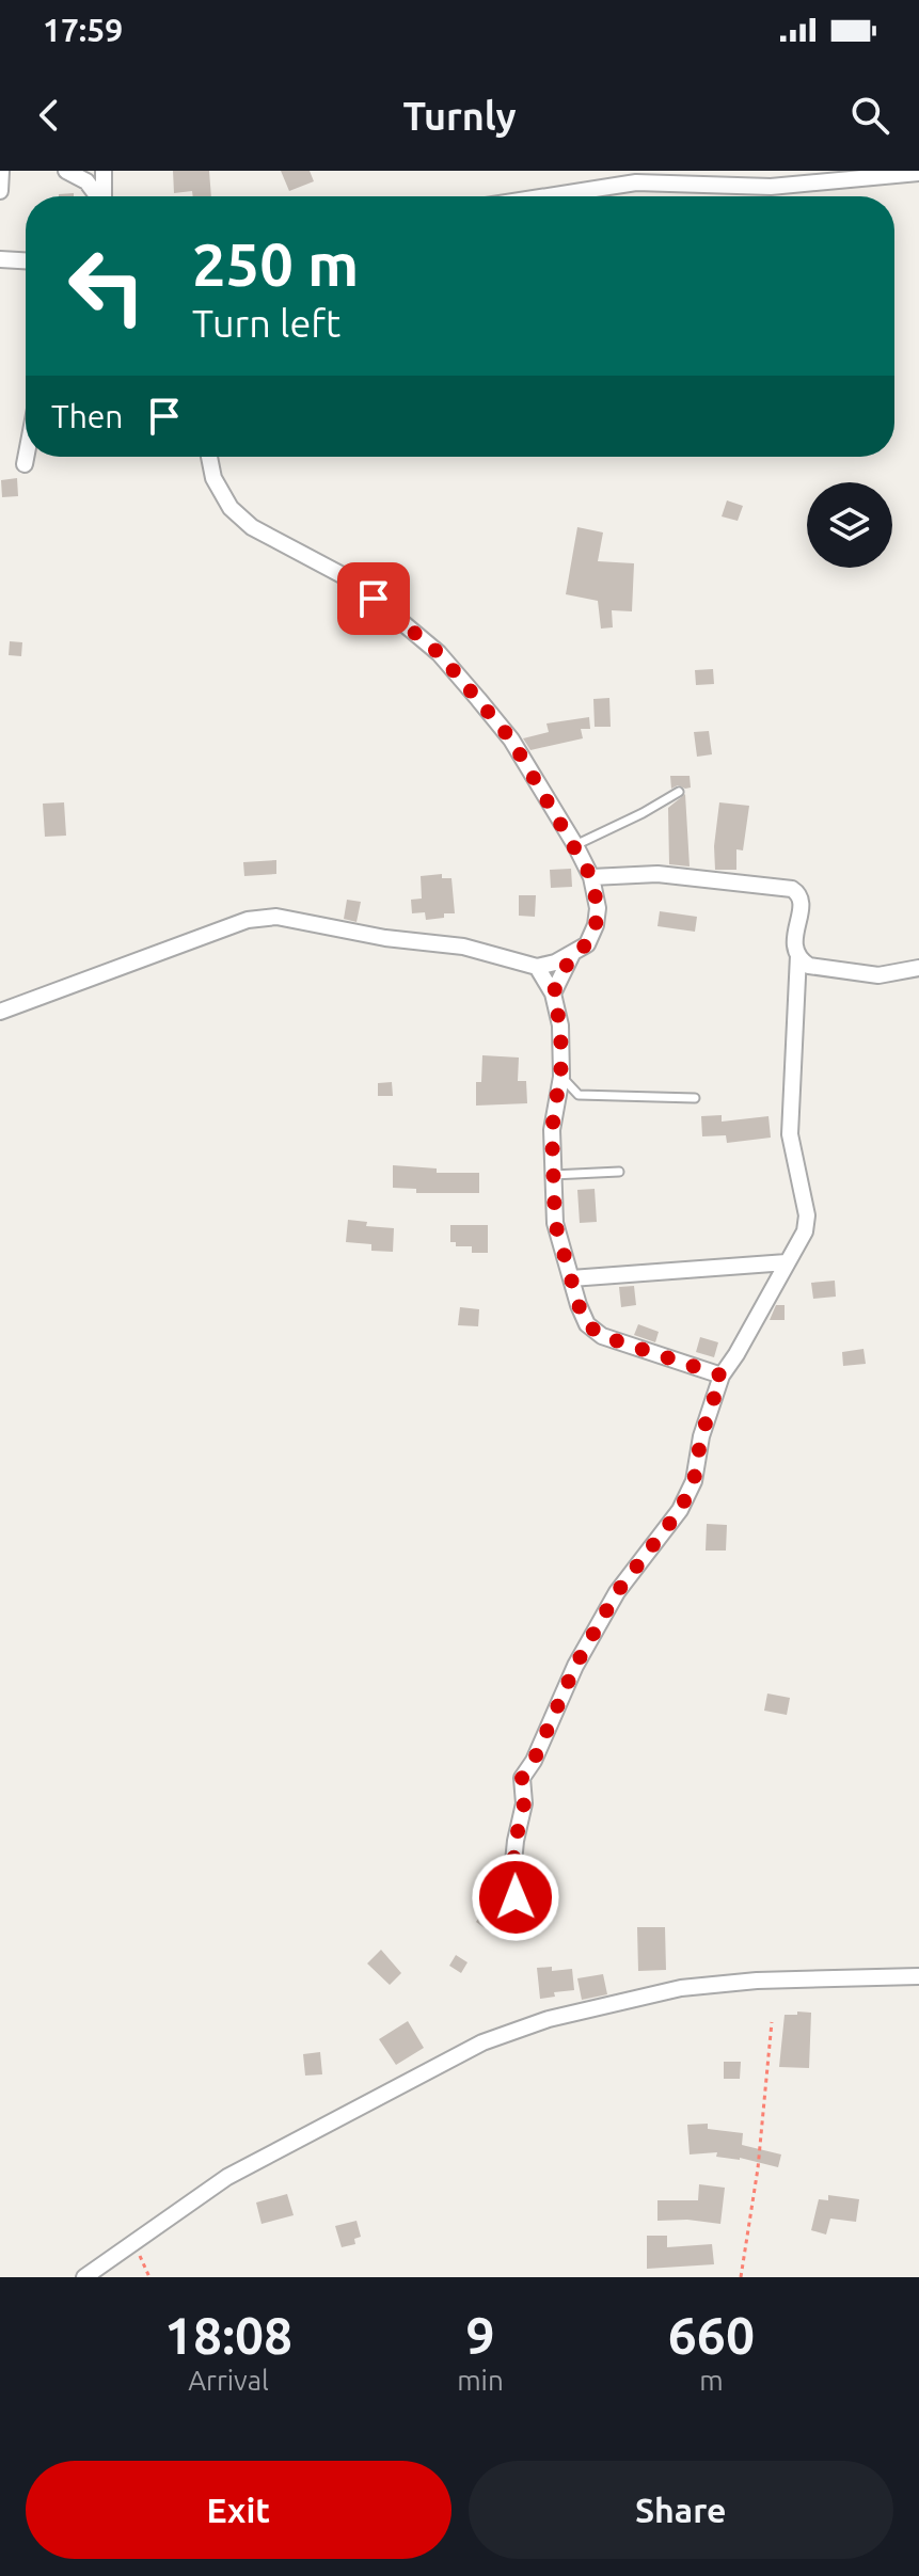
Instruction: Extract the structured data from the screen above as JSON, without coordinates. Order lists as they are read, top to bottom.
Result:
{
  "page": {
    "status": "17:59",
    "header": "Turnly",
    "turn": ["250 m", "Turn left"],
    "then": "Then",
    "eta": [
      "18:08",
      "Arrival",
      "9",
      "min",
      "660",
      "m"
    ],
    "buttons": ["Exit", "Share"]
  }
}
